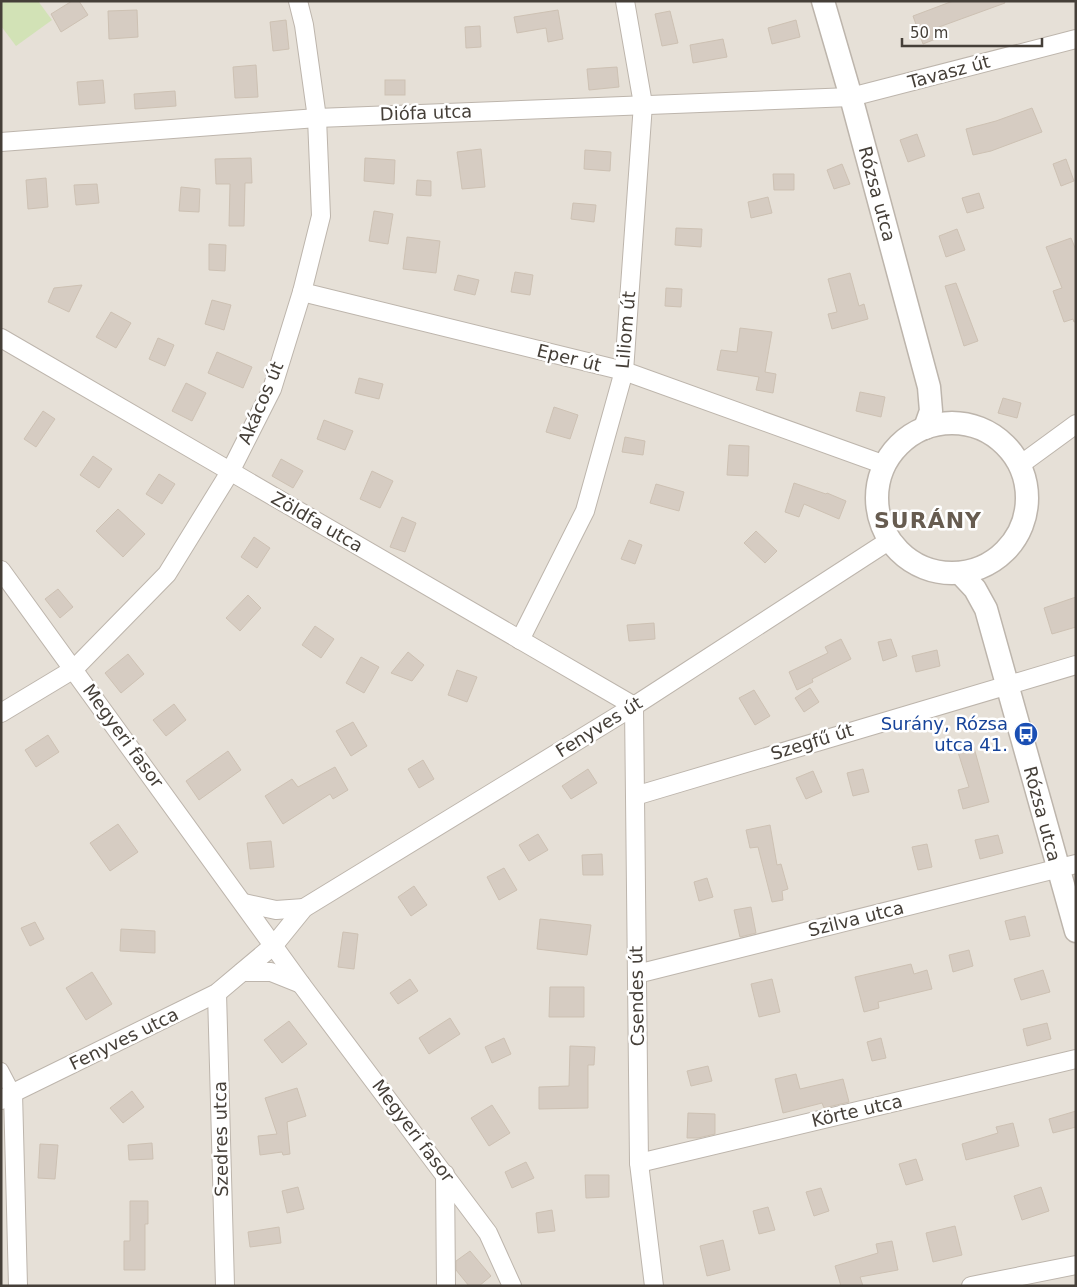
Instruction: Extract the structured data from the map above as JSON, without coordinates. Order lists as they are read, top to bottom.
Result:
{
  "streets": {
    "street": [
      "Tavasz út",
      "Diófa utca",
      "Rózsa utca",
      "Liliom út",
      "Eper út",
      "Akácos út",
      "Zöldfa utca",
      "Fenyves út",
      "Megyeri fasor",
      "Szegfű út",
      "Szilva utca",
      "Csendes út",
      "Fenyves utca",
      "Körte utca",
      "Szedres utca"
    ]
  },
  "crossings": [
    ["Tavasz út", "Diófa utca"],
    ["Tavasz út", "Rózsa utca"],
    ["Diófa utca", "Rózsa utca"],
    ["Diófa utca", "Liliom út"],
    ["Diófa utca", "Akácos út"],
    ["Rózsa utca", "Szegfű út"],
    ["Rózsa utca", "Szilva utca"],
    ["Liliom út", "Eper út"],
    ["Liliom út", "Zöldfa utca"],
    ["Eper út", "Akácos út"],
    ["Eper út", "Fenyves út"],
    ["Akácos út", "Zöldfa utca"],
    ["Akácos út", "Megyeri fasor"],
    ["Zöldfa utca", "Fenyves út"],
    ["Zöldfa utca", "Csendes út"],
    ["Fenyves út", "Csendes út"],
    ["Fenyves út", "Fenyves utca"],
    ["Megyeri fasor", "Fenyves utca"],
    ["Szegfű út", "Csendes út"],
    ["Szilva utca", "Csendes út"],
    ["Csendes út", "Körte utca"],
    ["Fenyves utca", "Szedres utca"]
  ],
  "districts": ["SURÁNY"],
  "places": {
    "bus stop": ["Surány, Rózsa utca 41."]
  },
  "scale_bar": "50 m"
}
